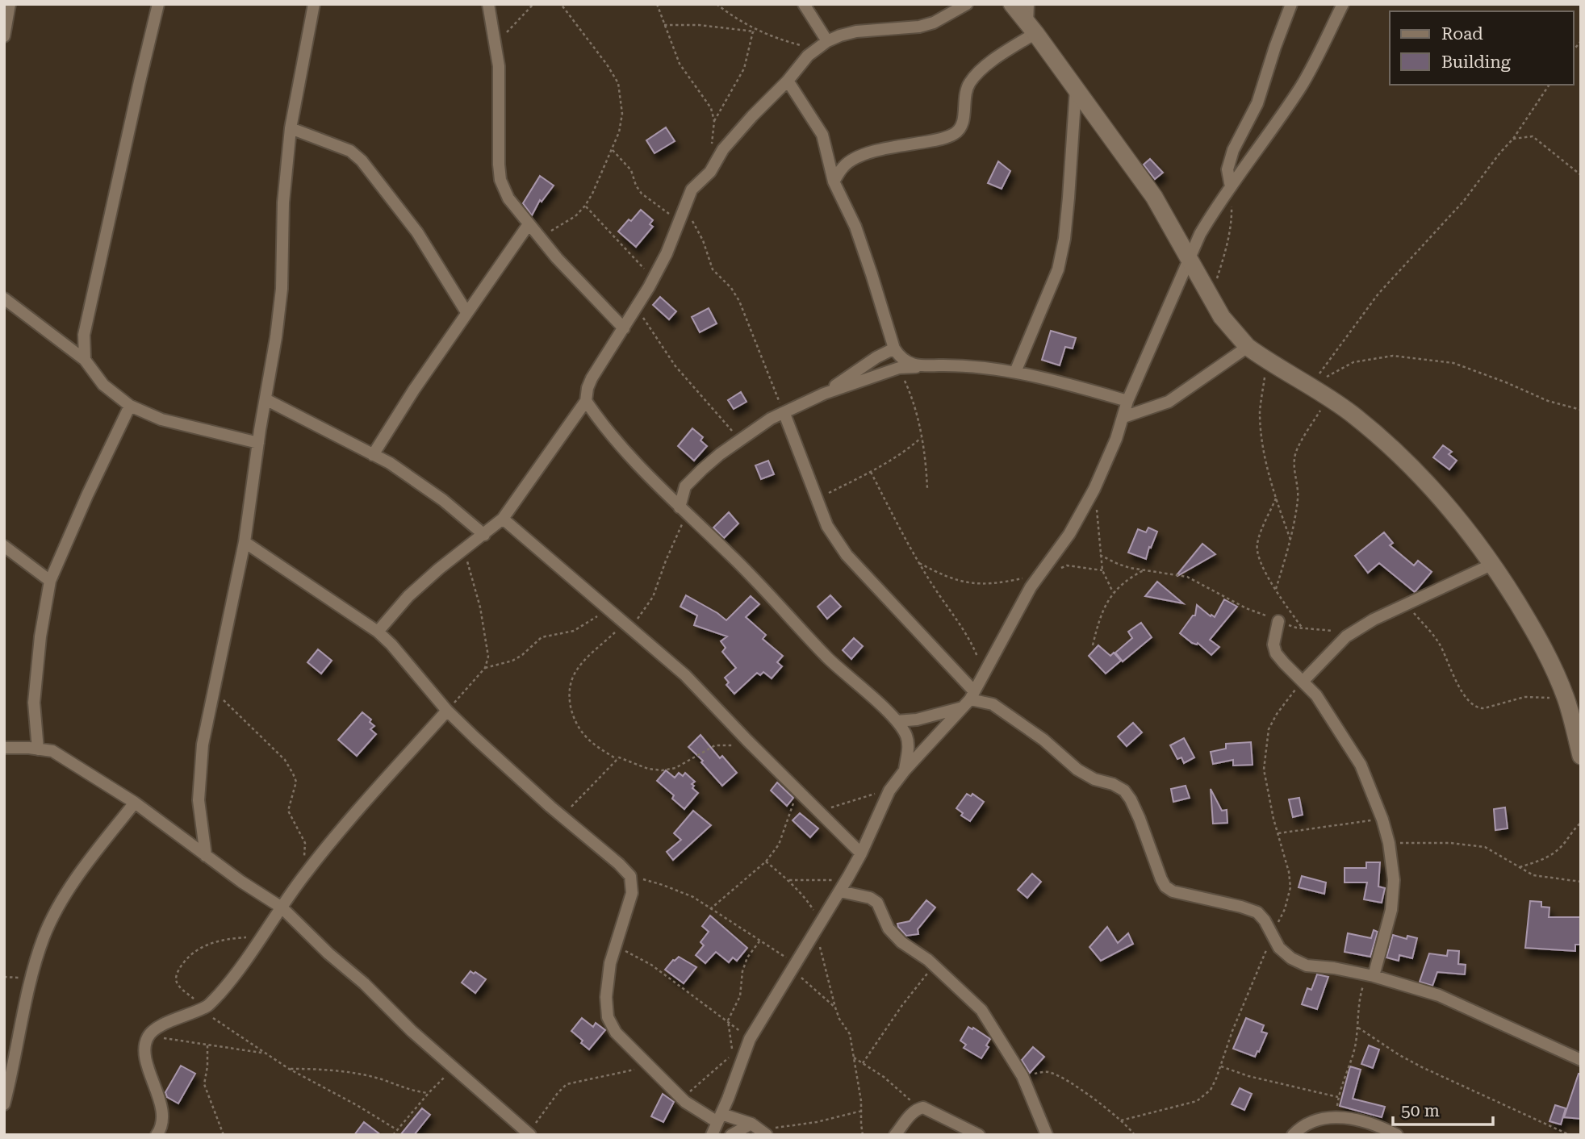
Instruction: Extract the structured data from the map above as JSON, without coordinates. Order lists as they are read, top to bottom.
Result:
{
  "legend": ["Road", "Building"],
  "scale_bar": "50 m"
}
